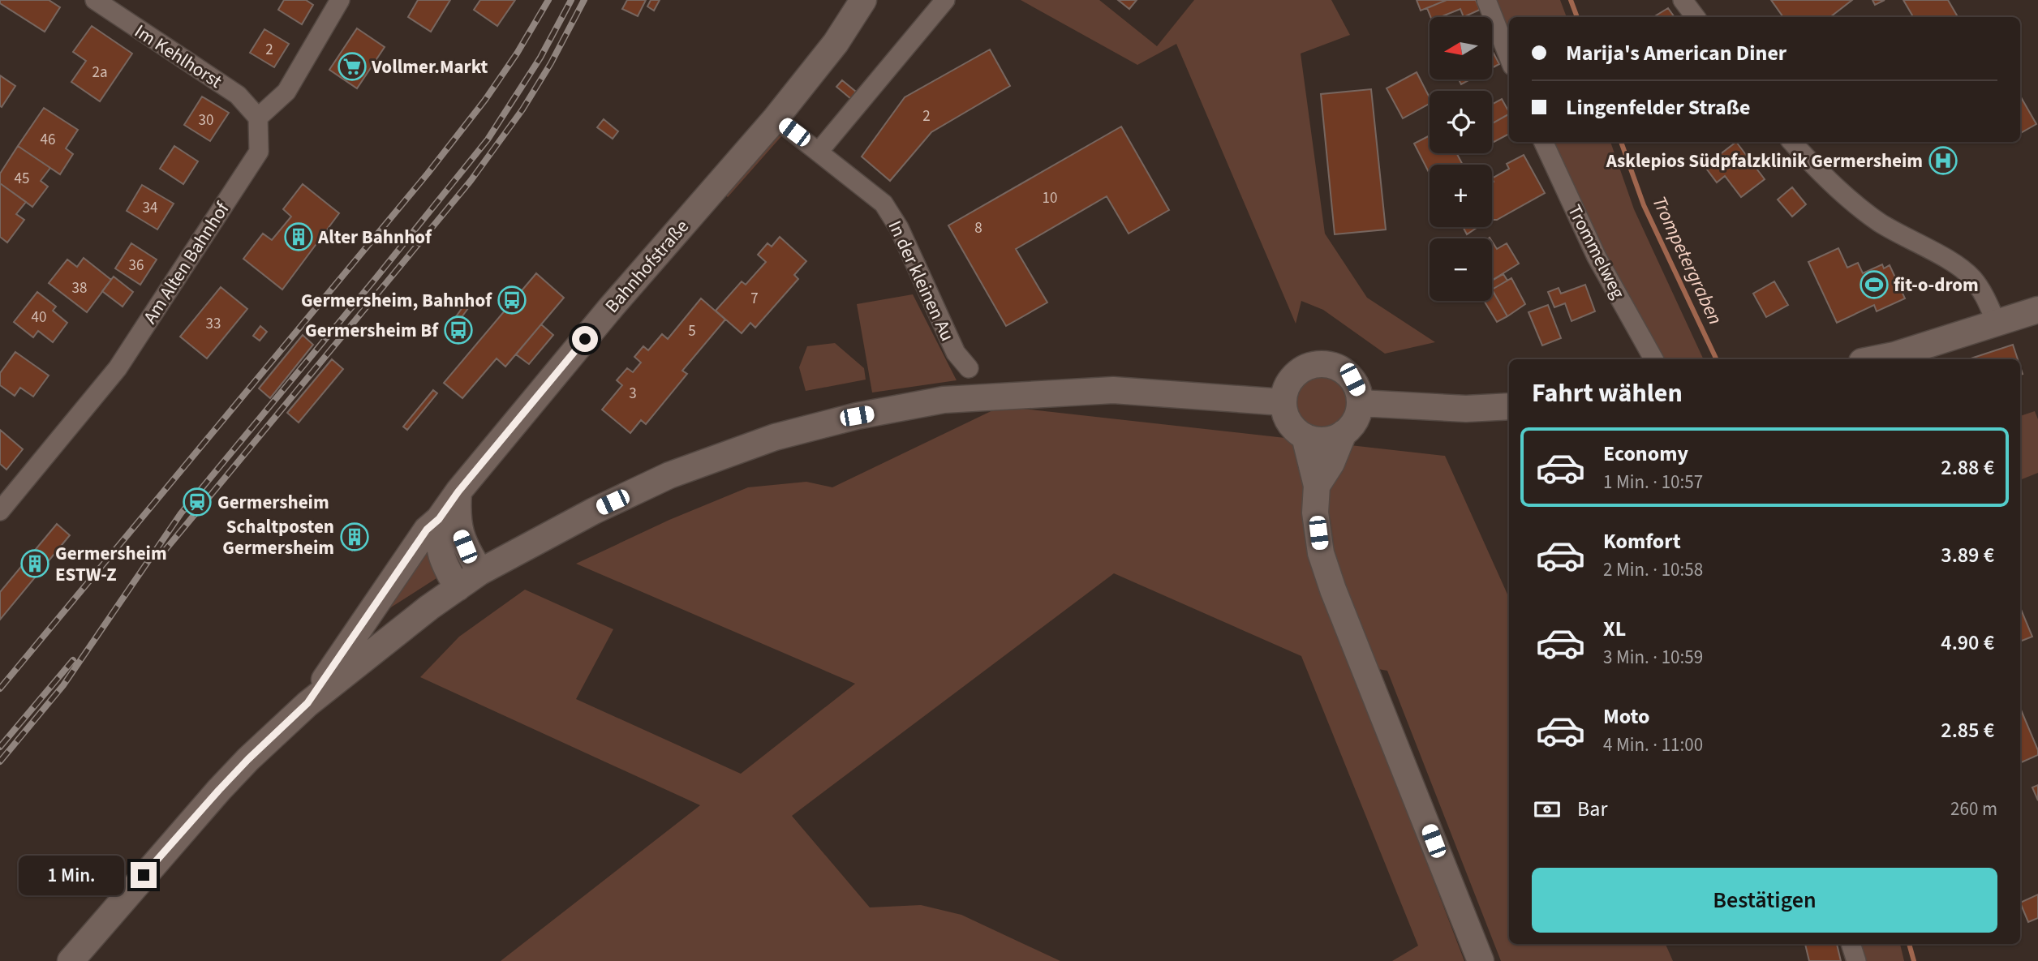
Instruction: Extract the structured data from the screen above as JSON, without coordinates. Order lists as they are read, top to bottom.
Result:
{
  "streets": {
    "main road": ["Bahnhofstraße"],
    "street": [
      "Im Kehlhorst",
      "Trommelweg",
      "Am Alten Bahnhof",
      "In der kleinen Au"
    ]
  },
  "crossings": [
    ["Im Kehlhorst", "Am Alten Bahnhof"],
    ["Bahnhofstraße", "In der kleinen Au"]
  ],
  "water": ["Trompetergraben"],
  "places": {
    "supermarket": ["Vollmer.Markt"],
    "hospital": ["Asklepios Südpfalzklinik Germersheim"],
    "building": ["Alter Bahnhof", "Schaltposten Germersheim", "Germersheim ESTW-Z"],
    "sports": ["fit-o-drom"],
    "bus stop": ["Germersheim, Bahnhof", "Germersheim Bf"],
    "station": ["Germersheim"]
  },
  "house_numbers": [
    "2",
    "2a",
    "2",
    "30",
    "46",
    "45",
    "10",
    "34",
    "8",
    "36",
    "38",
    "7",
    "40",
    "33",
    "5",
    "3"
  ],
  "north": "left",
  "page": {
    "map_buttons": ["+", "−"],
    "banner": ["Marija's American Diner", "Lingenfelder Straße"],
    "heading": "Fahrt wählen",
    "list": [
      {
        "name": "Economy",
        "note": "1 Min. · 10:57",
        "value": "2.88 €"
      },
      {
        "name": "Komfort",
        "note": "2 Min. · 10:58",
        "value": "3.89 €"
      },
      {
        "name": "XL",
        "note": "3 Min. · 10:59",
        "value": "4.90 €"
      },
      {
        "name": "Moto",
        "note": "4 Min. · 11:00",
        "value": "2.85 €"
      }
    ],
    "pay": ["Bar", "260 m"],
    "bubble": "1 Min.",
    "buttons": "Bestätigen"
  }
}
